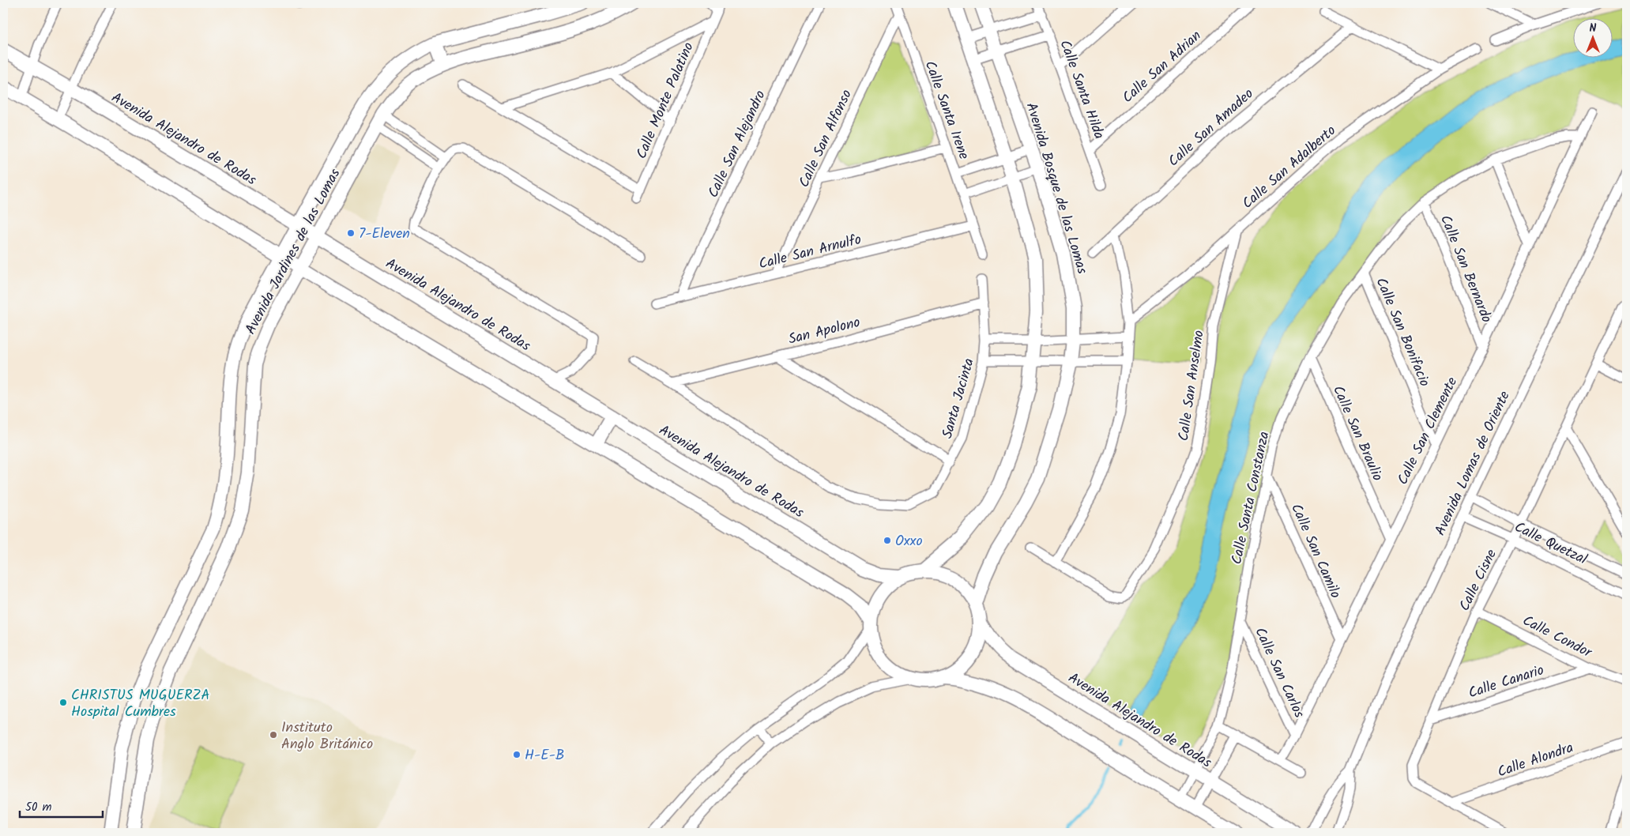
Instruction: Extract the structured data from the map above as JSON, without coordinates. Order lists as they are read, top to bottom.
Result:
{
  "streets": {
    "street": [
      "Calle San Adrian",
      "Calle Santa Hilda",
      "Calle Monte Palatino",
      "Calle Santa Irene",
      "Calle San Amadeo",
      "Avenida Alejandro de Rodas",
      "Calle San Alfonso",
      "Calle San Alejandro",
      "Calle San Adalberto",
      "Avenida Bosque de las Lomas",
      "Avenida Jardines de las Lomas",
      "Calle San Arnulfo",
      "Calle San Bernardo",
      "San Apolono",
      "Calle San Bonifacio",
      "Calle San Anselmo",
      "Santa Jacinta",
      "Calle San Clemente",
      "Calle San Braulio",
      "Avenida Lomas de Oriente",
      "Calle Santa Constanza",
      "Calle Quetzal",
      "Calle San Camilo",
      "Calle Cisne",
      "Calle Condor",
      "Calle San Carlos",
      "Calle Canario",
      "Calle Alondra"
    ]
  },
  "crossings": [
    ["Calle San Adrian", "Calle Santa Hilda"],
    ["Calle Santa Irene", "Calle San Alfonso"],
    ["Calle Santa Irene", "Calle San Arnulfo"],
    ["Avenida Alejandro de Rodas", "Avenida Bosque de las Lomas"],
    ["Avenida Alejandro de Rodas", "Avenida Jardines de las Lomas"],
    ["Avenida Alejandro de Rodas", "Calle Santa Constanza"],
    ["Calle San Alfonso", "Calle San Arnulfo"],
    ["Calle San Alejandro", "Calle San Arnulfo"],
    ["Calle San Adalberto", "Calle San Anselmo"],
    ["Calle San Bernardo", "Calle San Clemente"],
    ["Calle San Bernardo", "Calle Santa Constanza"],
    ["San Apolono", "Santa Jacinta"],
    ["Calle San Bonifacio", "Calle San Clemente"],
    ["Calle San Bonifacio", "Calle Santa Constanza"],
    ["Calle San Clemente", "Calle San Braulio"],
    ["Calle San Clemente", "Calle Santa Constanza"],
    ["Calle San Clemente", "Calle San Camilo"],
    ["Calle San Clemente", "Calle San Carlos"],
    ["Calle San Braulio", "Calle Santa Constanza"],
    ["Avenida Lomas de Oriente", "Calle Quetzal"],
    ["Calle Santa Constanza", "Calle San Camilo"],
    ["Calle Santa Constanza", "Calle San Carlos"],
    ["Calle Quetzal", "Calle Cisne"],
    ["Calle Cisne", "Calle Condor"],
    ["Calle Cisne", "Calle Canario"],
    ["Calle Cisne", "Calle Alondra"],
    ["Calle Condor", "Calle Canario"]
  ],
  "places": [
    "7-Eleven",
    "Oxxo",
    "CHRISTUS MUGUERZA Hospital Cumbres",
    "Instituto Anglo Británico",
    "H-E-B"
  ],
  "scale_bar": "50 m",
  "north": "top"
}
